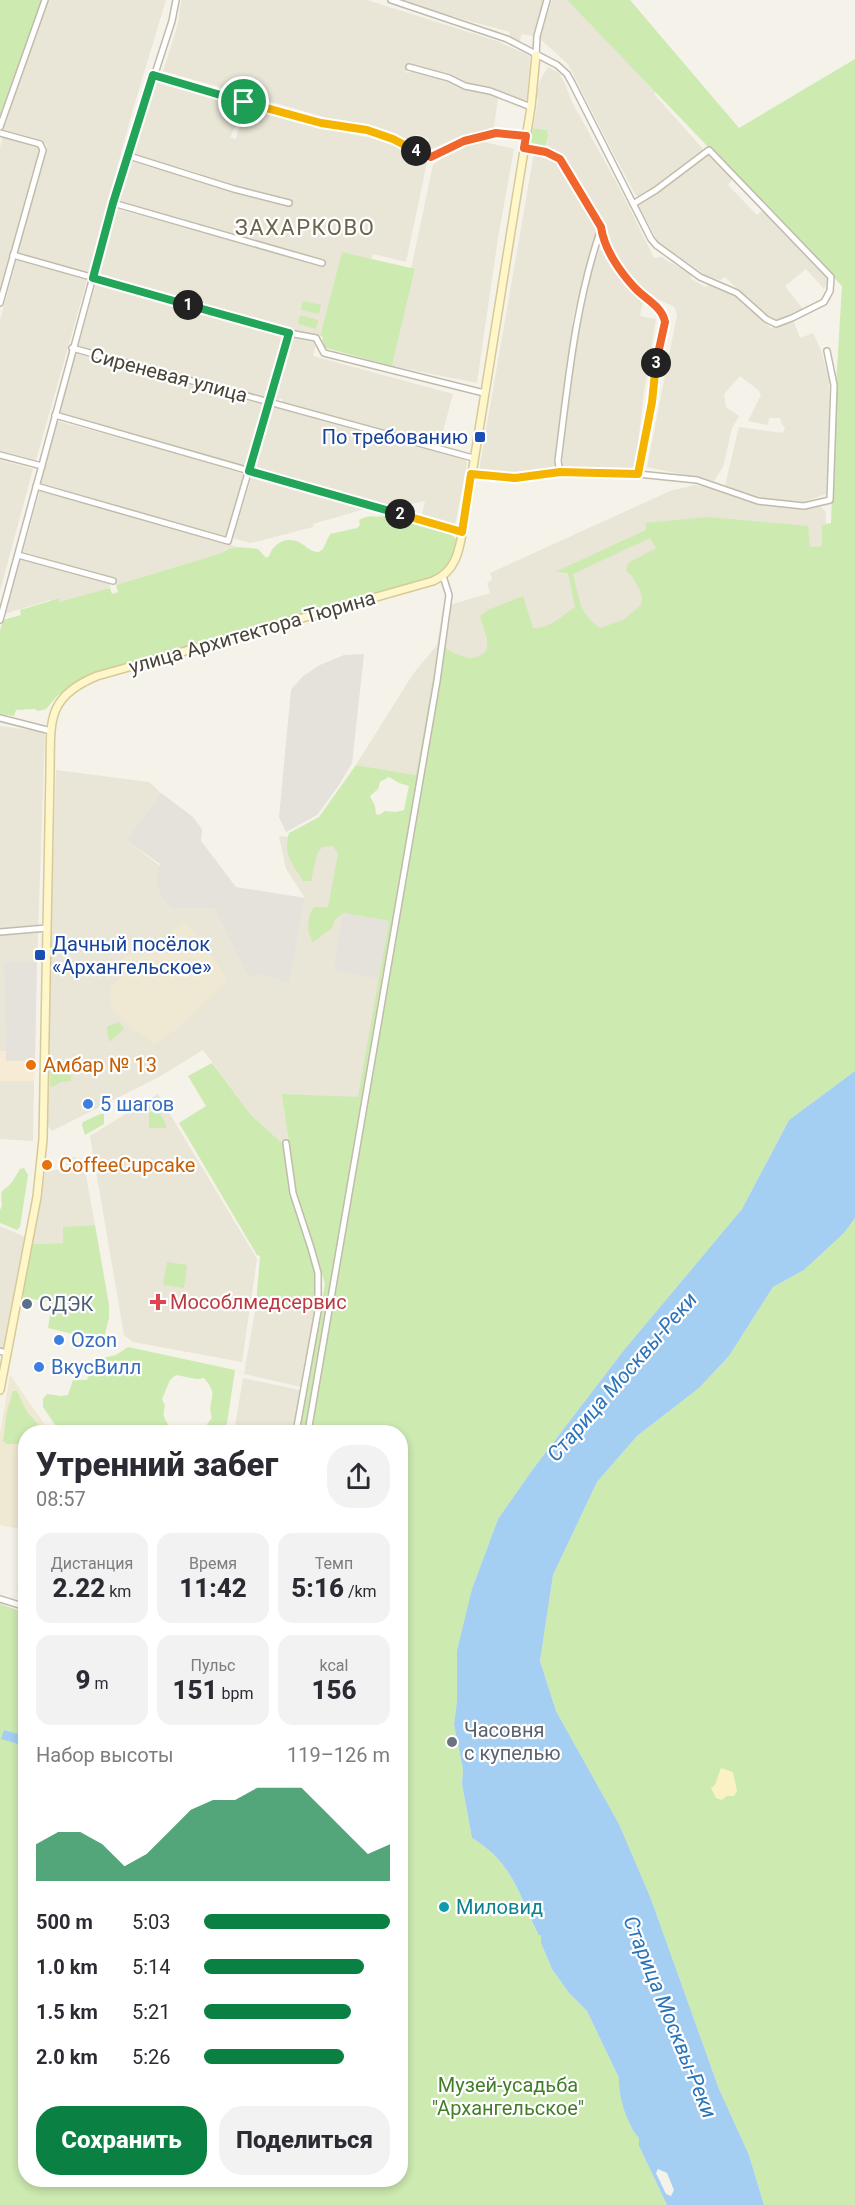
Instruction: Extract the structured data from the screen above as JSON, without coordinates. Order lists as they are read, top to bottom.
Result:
{
  "streets": {
    "street": ["Сиреневая улица", "улица Архитектора Тюрина"]
  },
  "districts": ["ЗАХАРКОВО"],
  "water": ["Старица Москвы-Реки"],
  "parks": ["Музей-усадьба \"Архангельское\""],
  "places": {
    "transit": ["По требованию", "Дачный посёлок «Архангельское»"],
    "other": [
      "Амбар № 13",
      "5 шагов",
      "CoffeeCupcake",
      "СДЭК",
      "Ozon",
      "ВкусВилл",
      "Часовня с купелью",
      "Миловид"
    ],
    "health": ["Мособлмедсервис"]
  },
  "page": {
    "pins": [
      "4",
      "1",
      "3",
      "2"
    ],
    "heading": ["Утренний забег", "08:57"],
    "stats": [
      ["Дистанция", "2.22 km"],
      ["Время", "11:42"],
      ["Темп", "5:16 /km"],
      ["9 m"],
      ["Пульс", "151 bpm"],
      ["kcal", "156"]
    ],
    "chart": ["Набор высоты", "119–126 m"],
    "list": [
      {
        "name": "500 m",
        "note": "5:03"
      },
      {
        "name": "1.0 km",
        "note": "5:14"
      },
      {
        "name": "1.5 km",
        "note": "5:21"
      },
      {
        "name": "2.0 km",
        "note": "5:26"
      }
    ],
    "buttons": ["Сохранить", "Поделиться"]
  }
}
